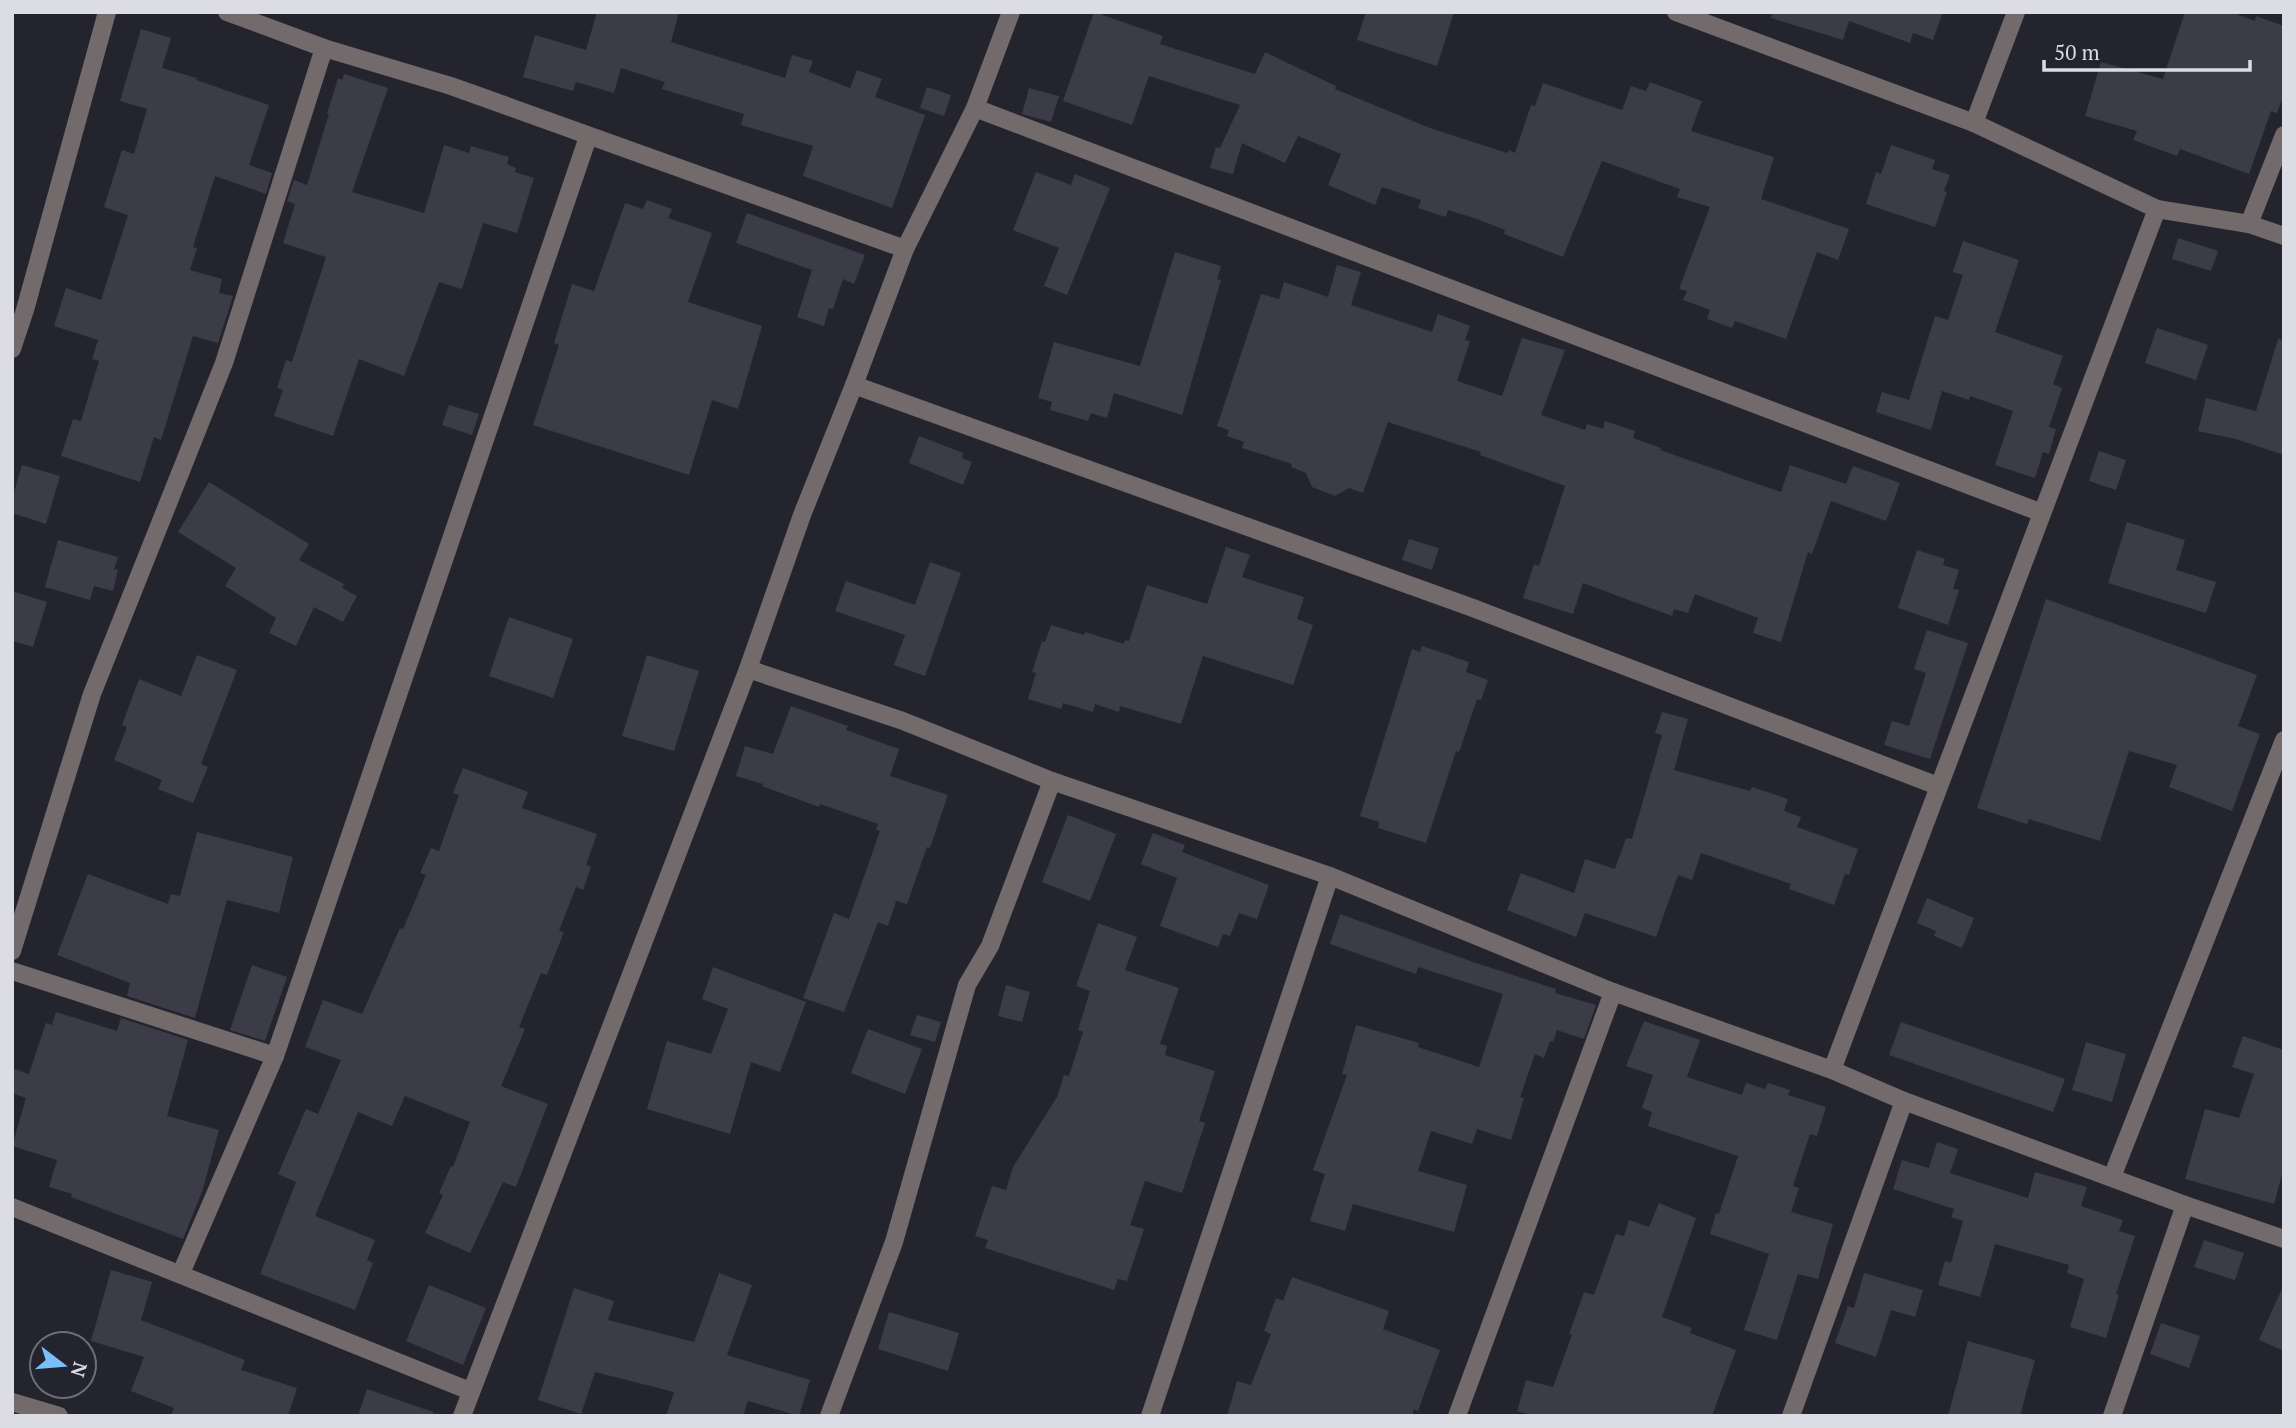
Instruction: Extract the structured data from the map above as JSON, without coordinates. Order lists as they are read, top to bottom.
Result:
{
  "scale_bar": "50 m",
  "north": "right"
}
